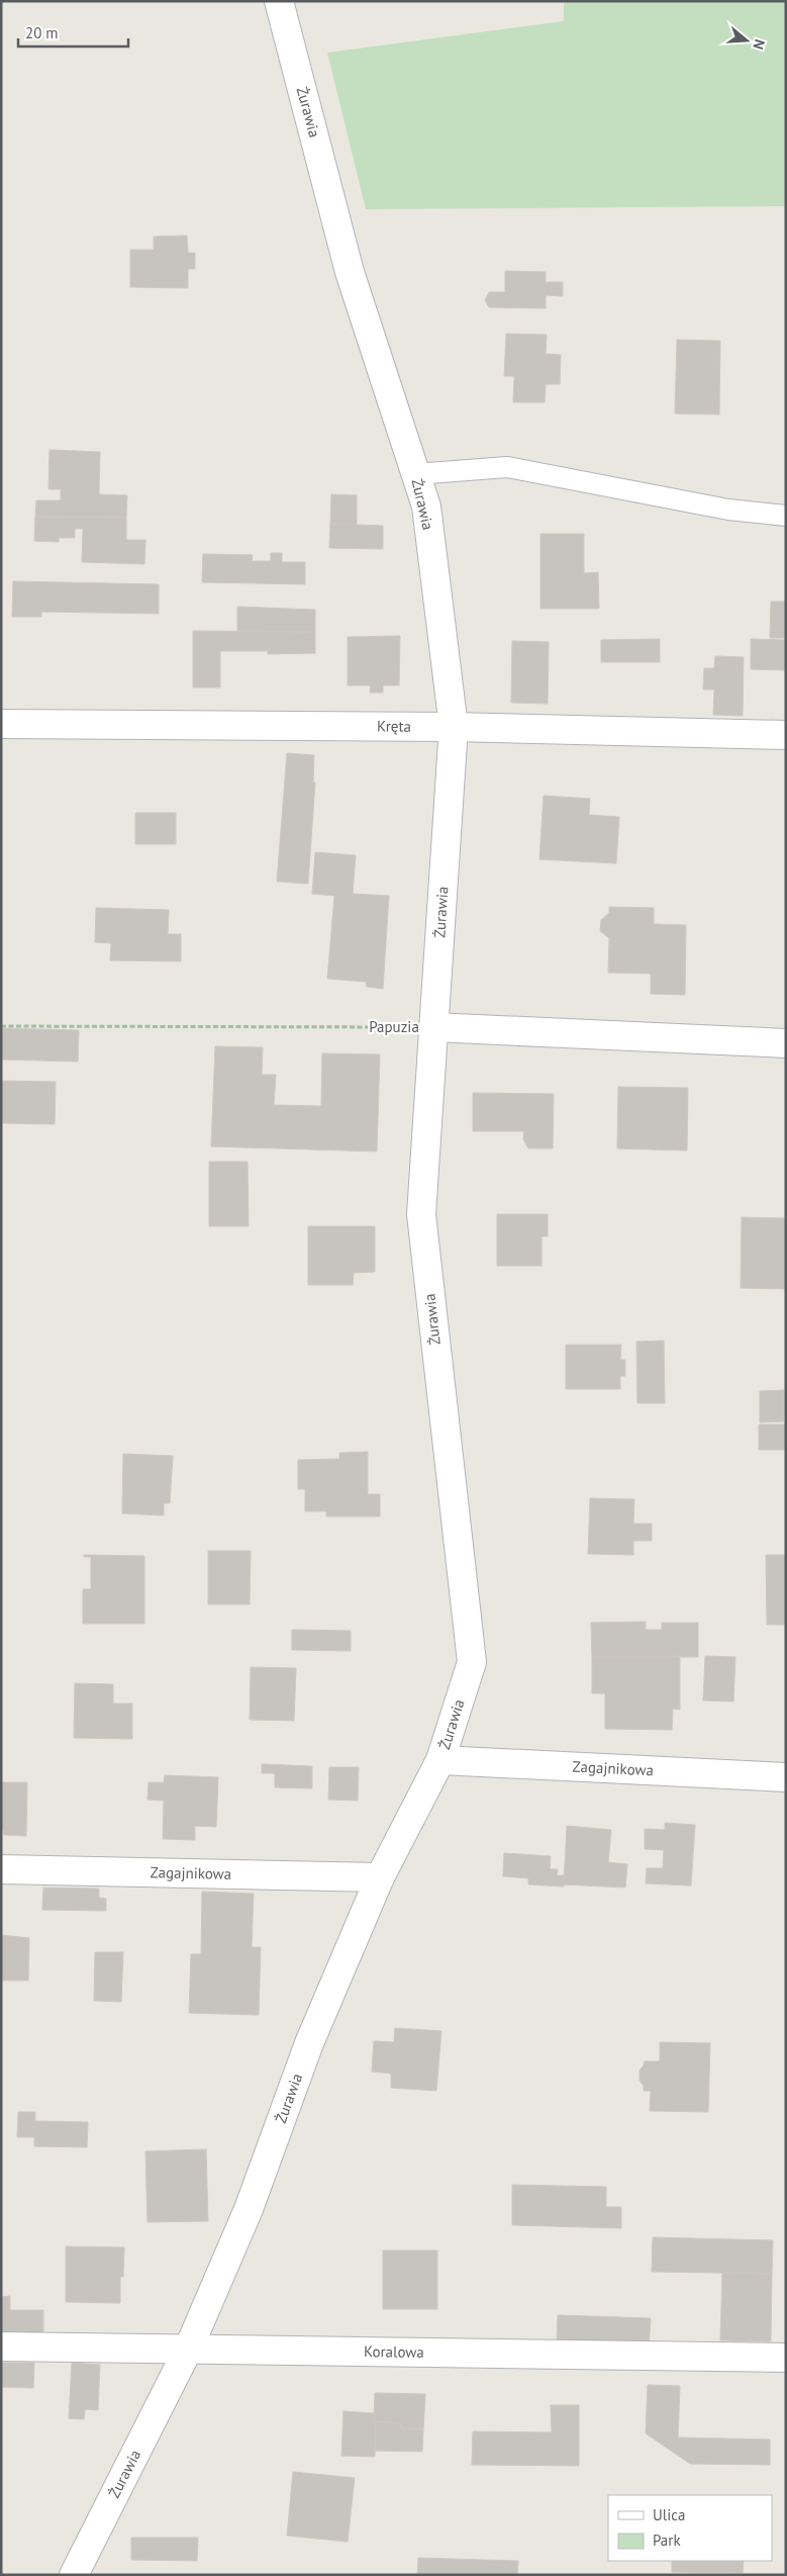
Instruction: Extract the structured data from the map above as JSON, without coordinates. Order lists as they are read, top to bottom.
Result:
{
  "streets": {
    "street": [
      "Żurawia",
      "Kręta",
      "Papuzia",
      "Zagajnikowa",
      "Koralowa"
    ]
  },
  "crossings": [
    ["Żurawia", "Kręta"],
    ["Żurawia", "Papuzia"],
    ["Żurawia", "Zagajnikowa"],
    ["Żurawia", "Koralowa"]
  ],
  "legend": ["Ulica", "Park"],
  "scale_bar": "20 m",
  "north": "right"
}
